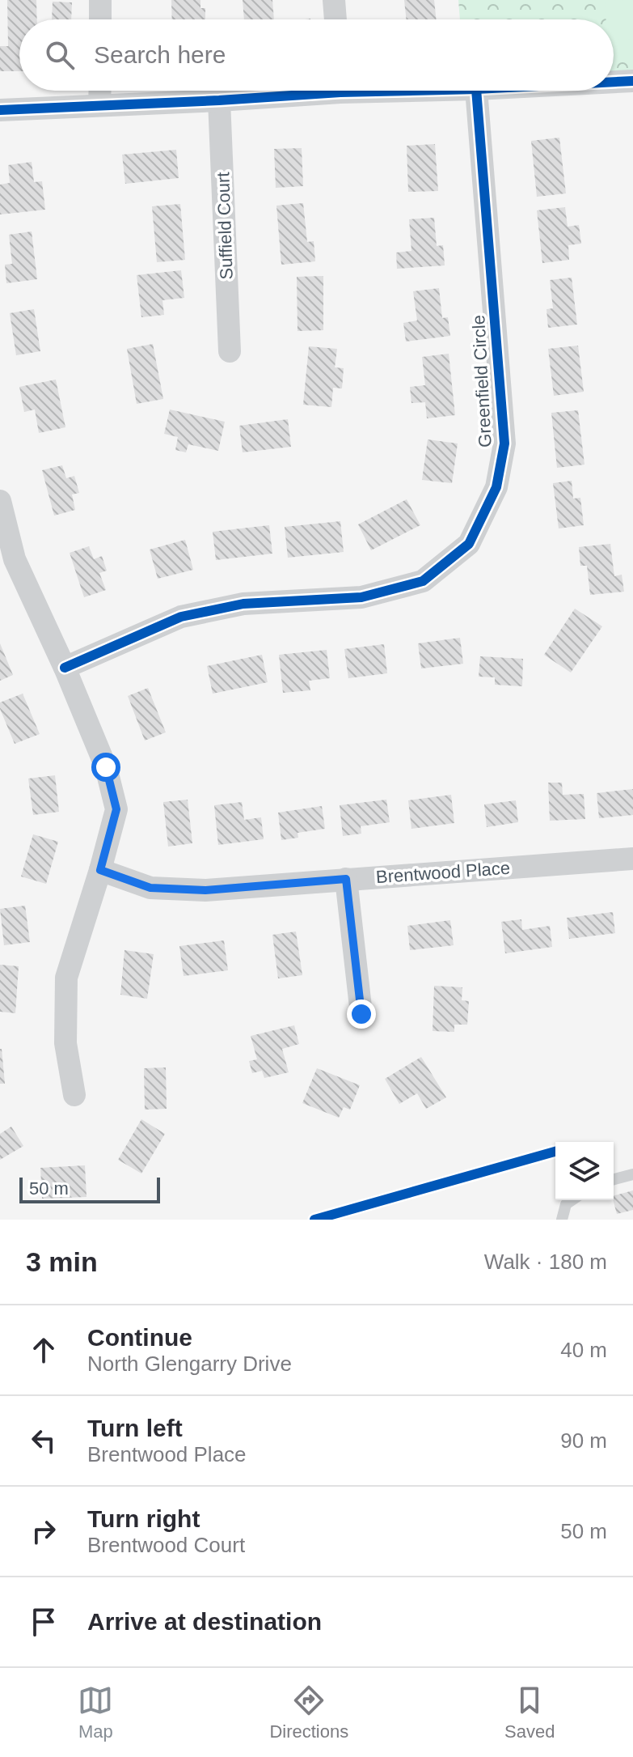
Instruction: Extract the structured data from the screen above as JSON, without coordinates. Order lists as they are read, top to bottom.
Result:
{
  "streets": {
    "street": ["Suffield Court", "Greenfield Circle", "Brentwood Place"]
  },
  "scale_bar": "50 m",
  "page": {
    "search": "Search here",
    "scale": "50 m",
    "heading": ["3 min", "Walk · 180 m"],
    "list": [
      ["Continue", "North Glengarry Drive", "40 m"],
      ["Turn left", "Brentwood Place", "90 m"],
      ["Turn right", "Brentwood Court", "50 m"],
      "Arrive at destination"
    ],
    "nav": ["Map", "Directions", "Saved"]
  }
}
